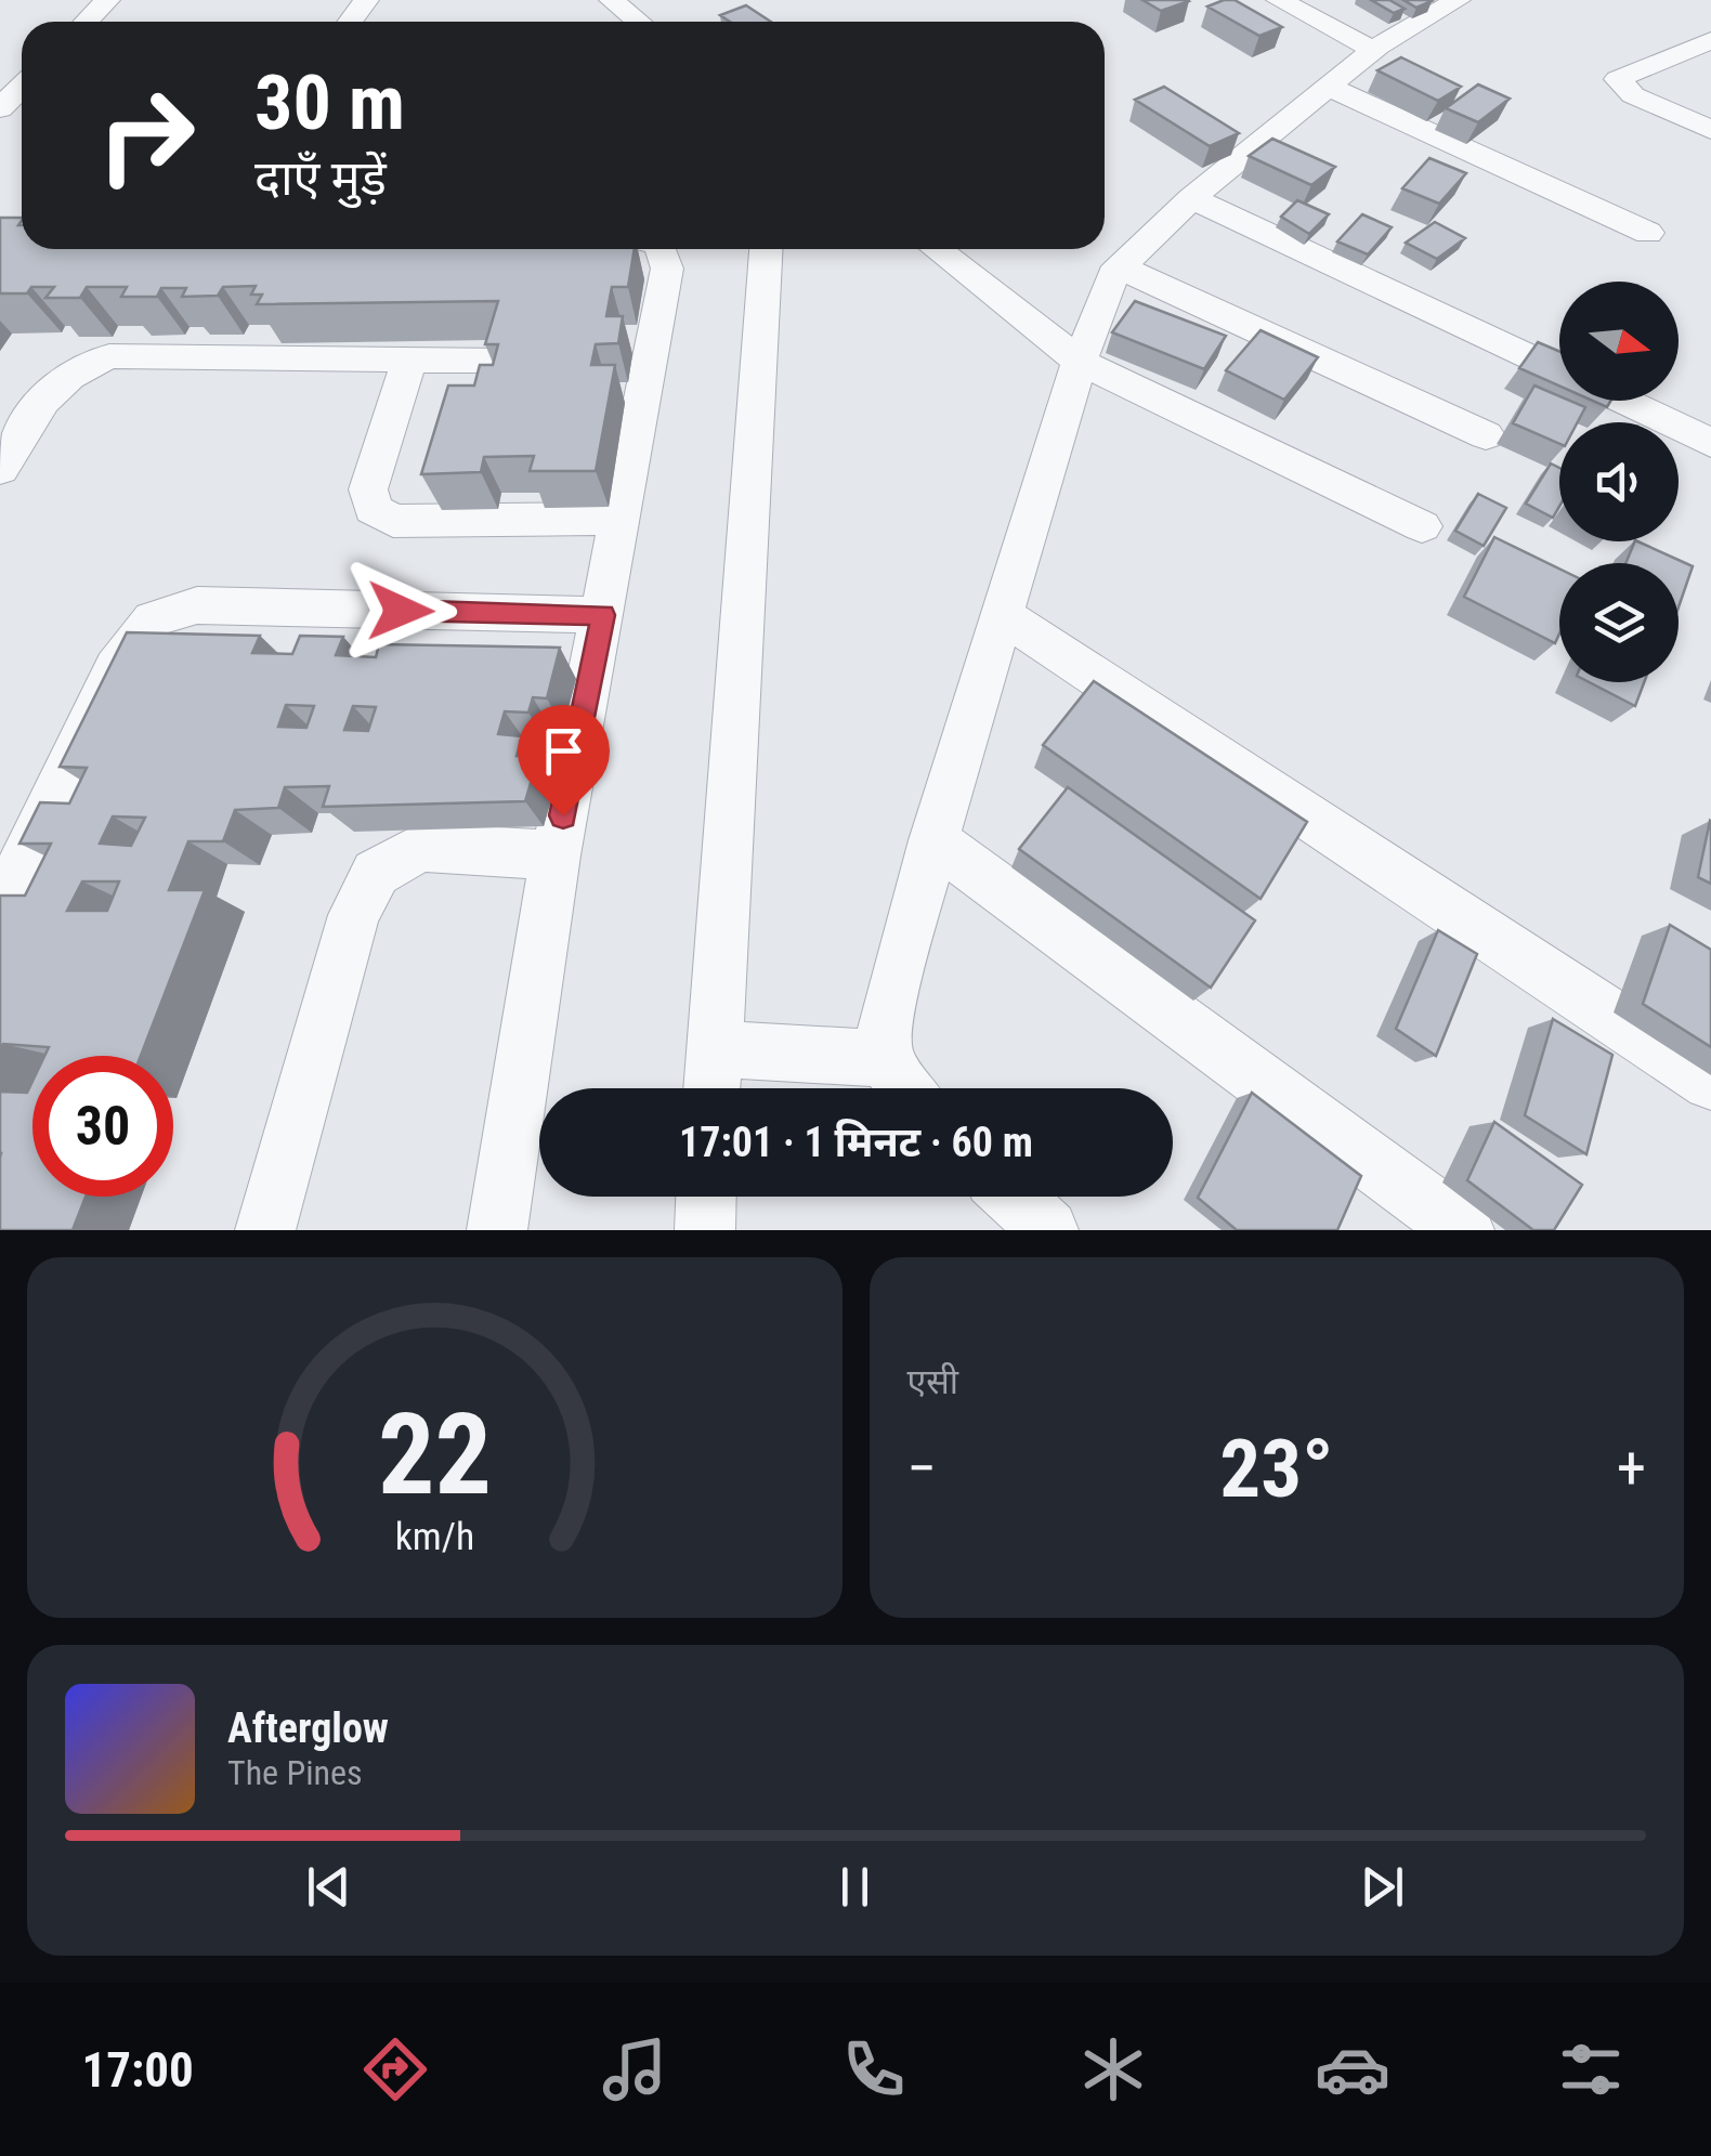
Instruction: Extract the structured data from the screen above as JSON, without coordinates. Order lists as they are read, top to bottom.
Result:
{
  "north": "right",
  "page": {
    "turn": ["30 m", "दाएँ मुड़ें"],
    "limit": "30",
    "trip": "17:01 · 1 मिनट · 60 m",
    "tile": "एसी",
    "heat": ["−", "23°", "+"],
    "song": ["Afterglow", "The Pines"],
    "tabs": "17:00",
    "gauge": ["22", "km/h"]
  }
}
